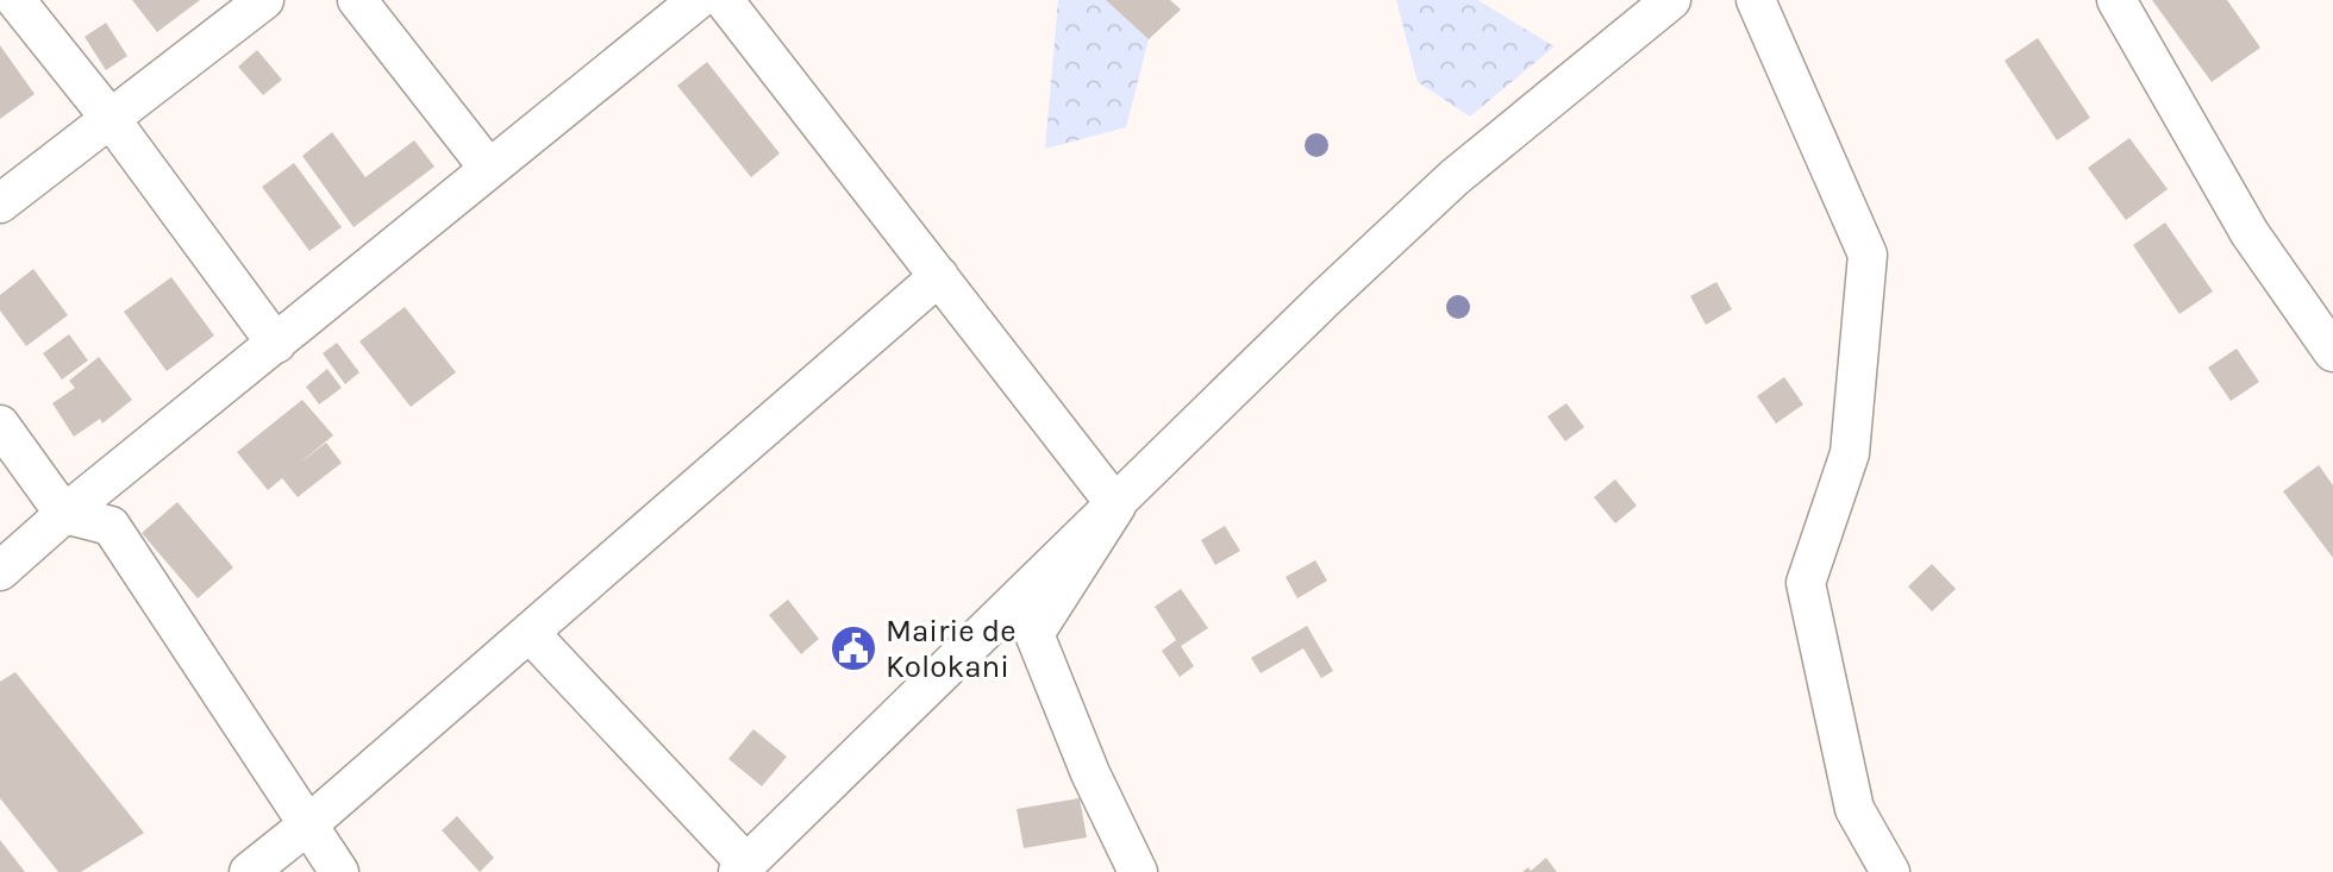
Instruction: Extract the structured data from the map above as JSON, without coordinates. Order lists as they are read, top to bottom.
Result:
{
  "places": {
    "public building": ["Mairie de Kolokani"]
  }
}
